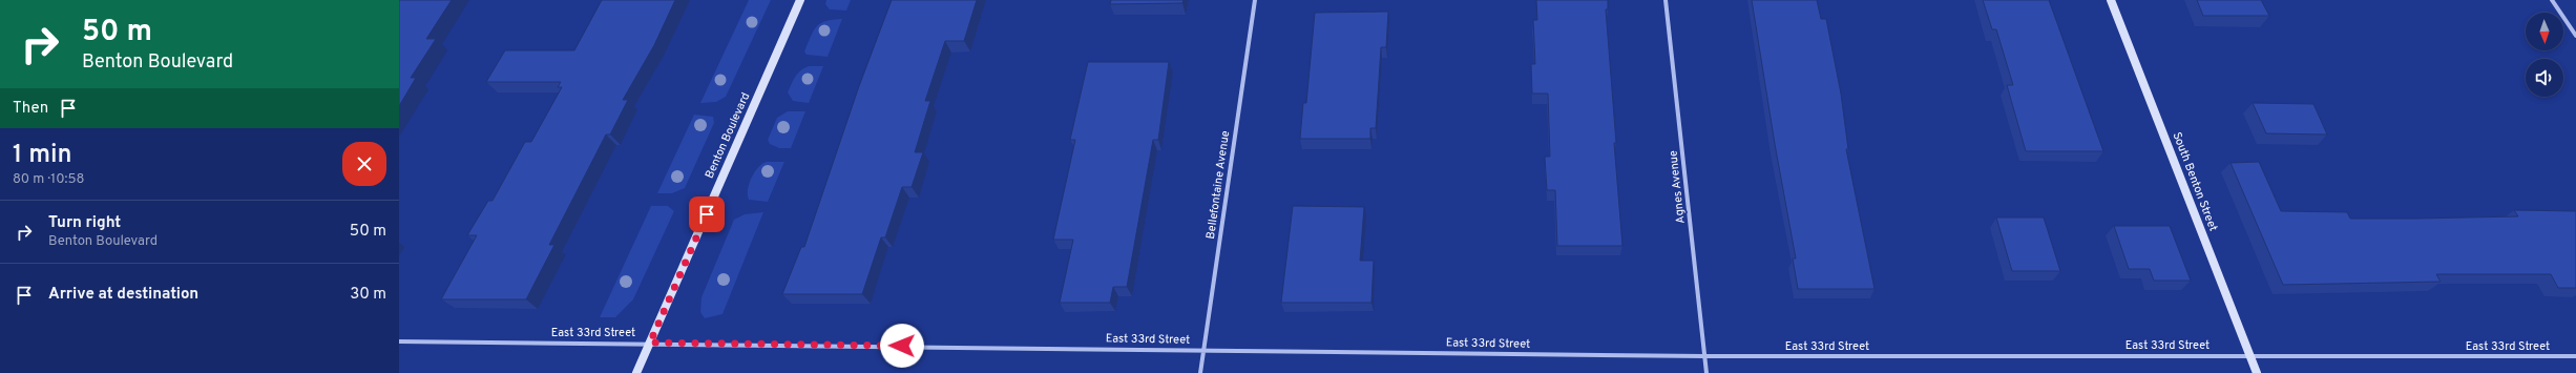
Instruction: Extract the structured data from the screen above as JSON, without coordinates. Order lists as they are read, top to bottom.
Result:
{
  "streets": {
    "street": [
      "Benton Boulevard",
      "South Benton Street",
      "Bellefontaine Avenue",
      "Agnes Avenue",
      "East 33rd Street"
    ]
  },
  "crossings": [
    ["Benton Boulevard", "East 33rd Street"],
    ["South Benton Street", "East 33rd Street"],
    ["Bellefontaine Avenue", "East 33rd Street"],
    ["Agnes Avenue", "East 33rd Street"]
  ],
  "north": "bottom",
  "page": {
    "turn": ["50 m", "Benton Boulevard"],
    "then": "Then",
    "heading": ["1 min", "80 m · 10:58"],
    "list": [
      {
        "name": "Turn right",
        "note": "Benton Boulevard",
        "value": "50 m"
      },
      {
        "name": "Arrive at destination",
        "value": "30 m"
      }
    ]
  }
}
